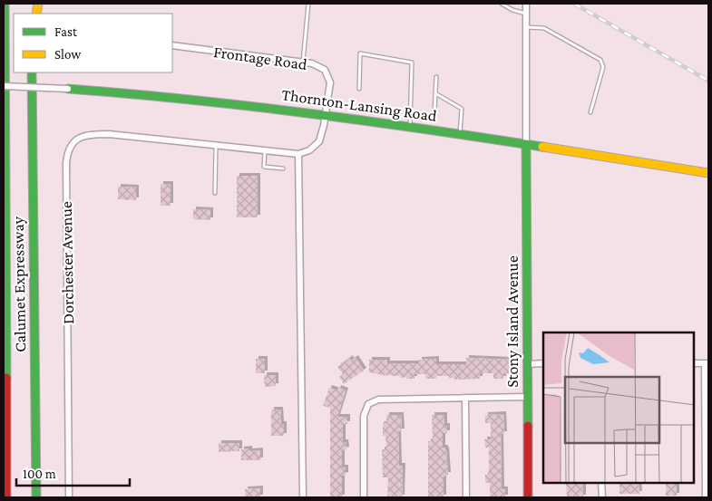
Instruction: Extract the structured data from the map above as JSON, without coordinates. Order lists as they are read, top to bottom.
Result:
{
  "streets": {
    "main road": ["Thornton-Lansing Road", "Calumet Expressway", "Stony Island Avenue"],
    "street": ["Frontage Road", "Dorchester Avenue"]
  },
  "crossings": [
    ["Frontage Road", "Thornton-Lansing Road"],
    ["Thornton-Lansing Road", "Stony Island Avenue"]
  ],
  "legend": ["Fast", "Slow"],
  "scale_bar": "100 m"
}
